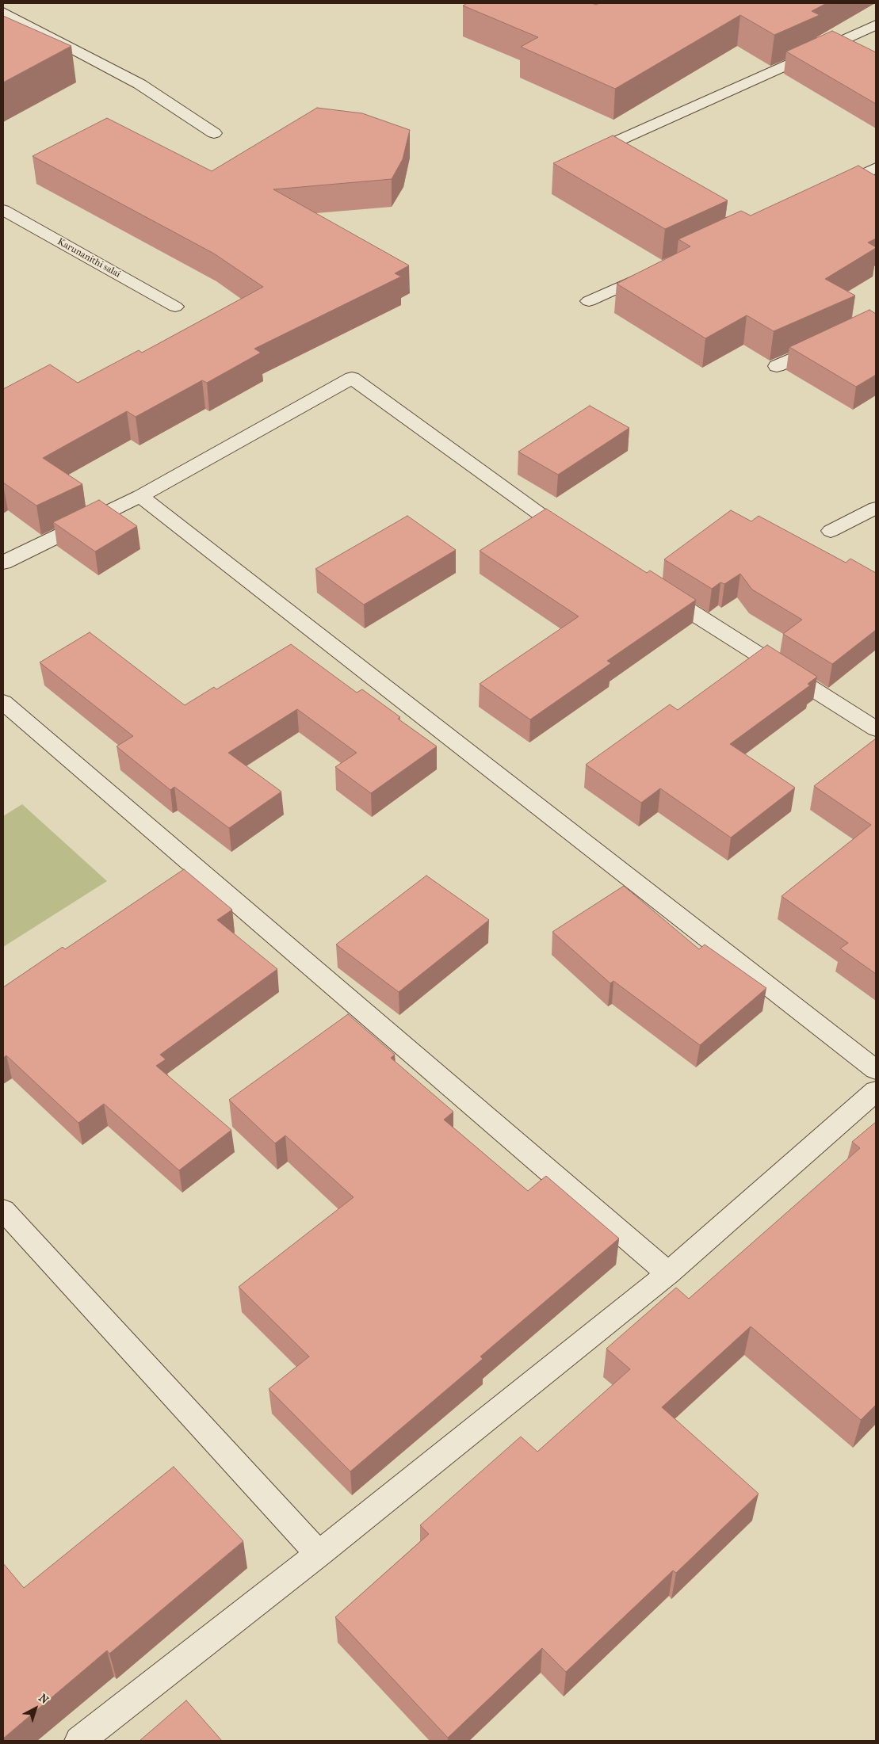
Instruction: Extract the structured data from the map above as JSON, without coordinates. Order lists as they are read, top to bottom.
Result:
{
  "streets": {
    "street": ["Karunanithi salai"]
  },
  "north": "top right"
}
